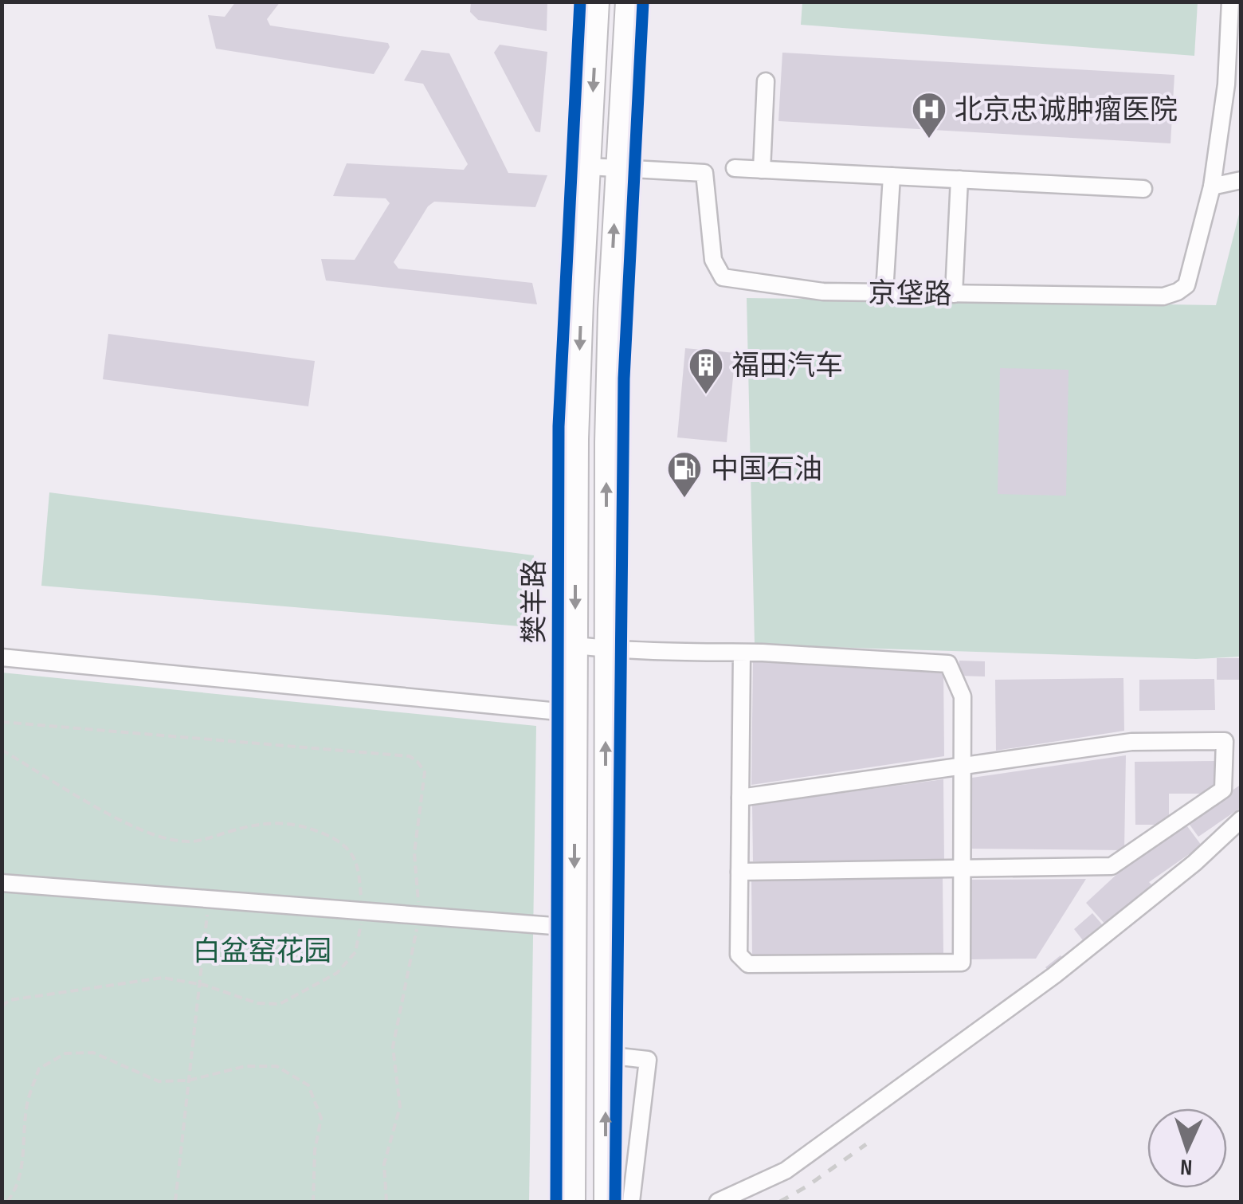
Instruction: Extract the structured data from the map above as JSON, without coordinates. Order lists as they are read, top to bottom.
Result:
{
  "streets": {
    "main road": ["樊羊路"],
    "street": ["京垡路"]
  },
  "crossings": [
    ["京垡路", "樊羊路"]
  ],
  "parks": ["白盆窑花园"],
  "places": {
    "hospital": ["北京忠诚肿瘤医院"],
    "building": ["福田汽车"],
    "fuel station": ["中国石油"]
  },
  "north": "bottom"
}
